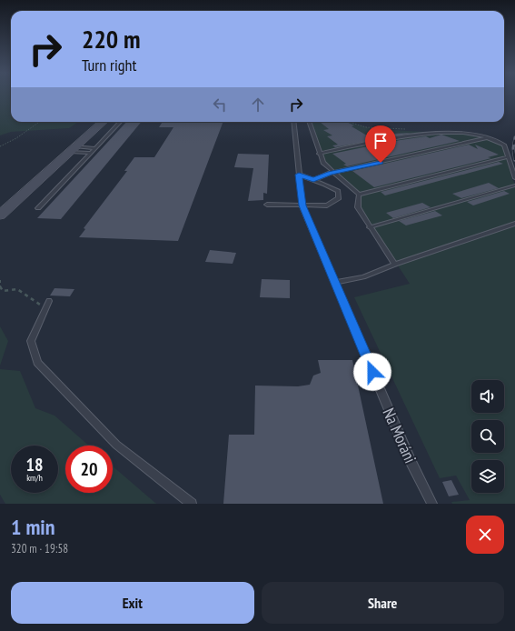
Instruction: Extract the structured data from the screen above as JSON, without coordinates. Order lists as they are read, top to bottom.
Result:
{
  "streets": {
    "lane": ["Na Moráni"]
  },
  "page": {
    "turn": ["220 m", "Turn right"],
    "speed": "18 km/h",
    "limit": "20",
    "heading": ["1 min", "320 m · 19:58"],
    "buttons": ["Exit", "Share"]
  }
}
